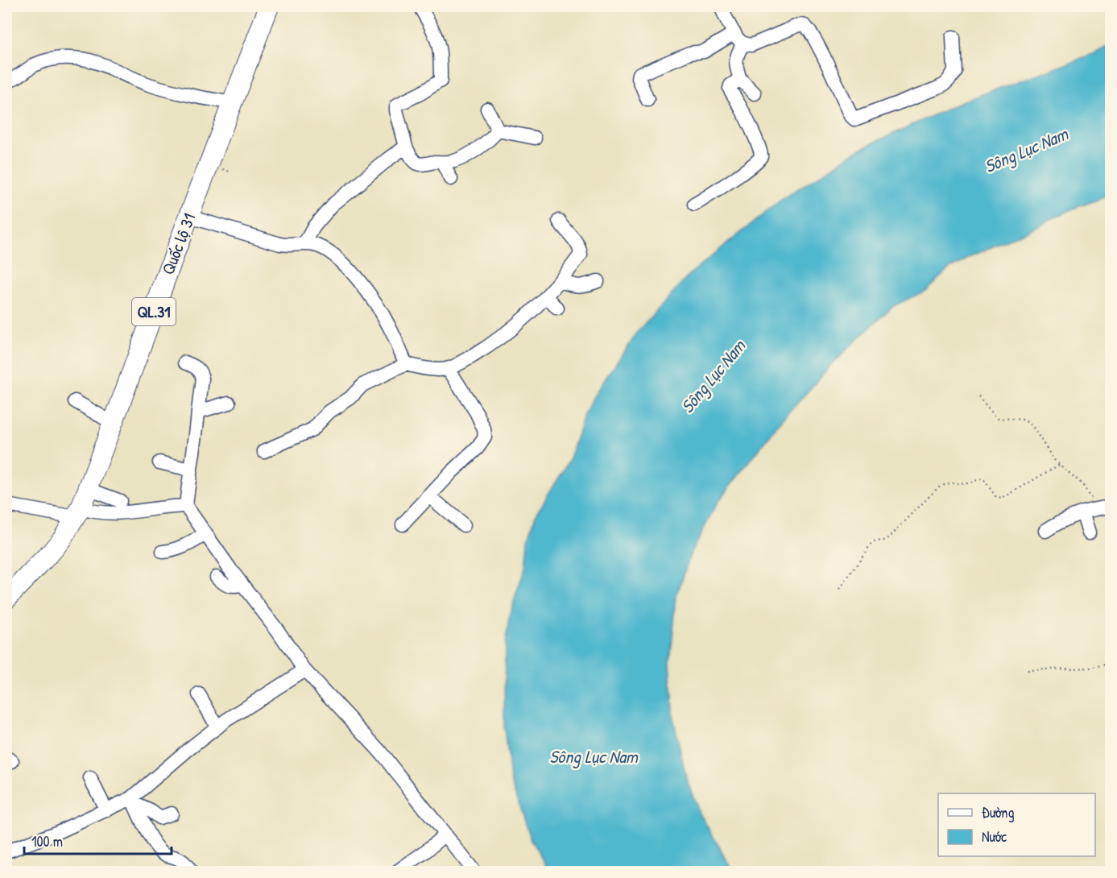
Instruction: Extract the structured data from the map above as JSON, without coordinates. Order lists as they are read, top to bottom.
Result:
{
  "streets": {
    "highway": ["Quốc lộ 31", "QL.31"]
  },
  "water": ["Sông Lục Nam"],
  "legend": ["Đường", "Nước"],
  "scale_bar": "100 m"
}
